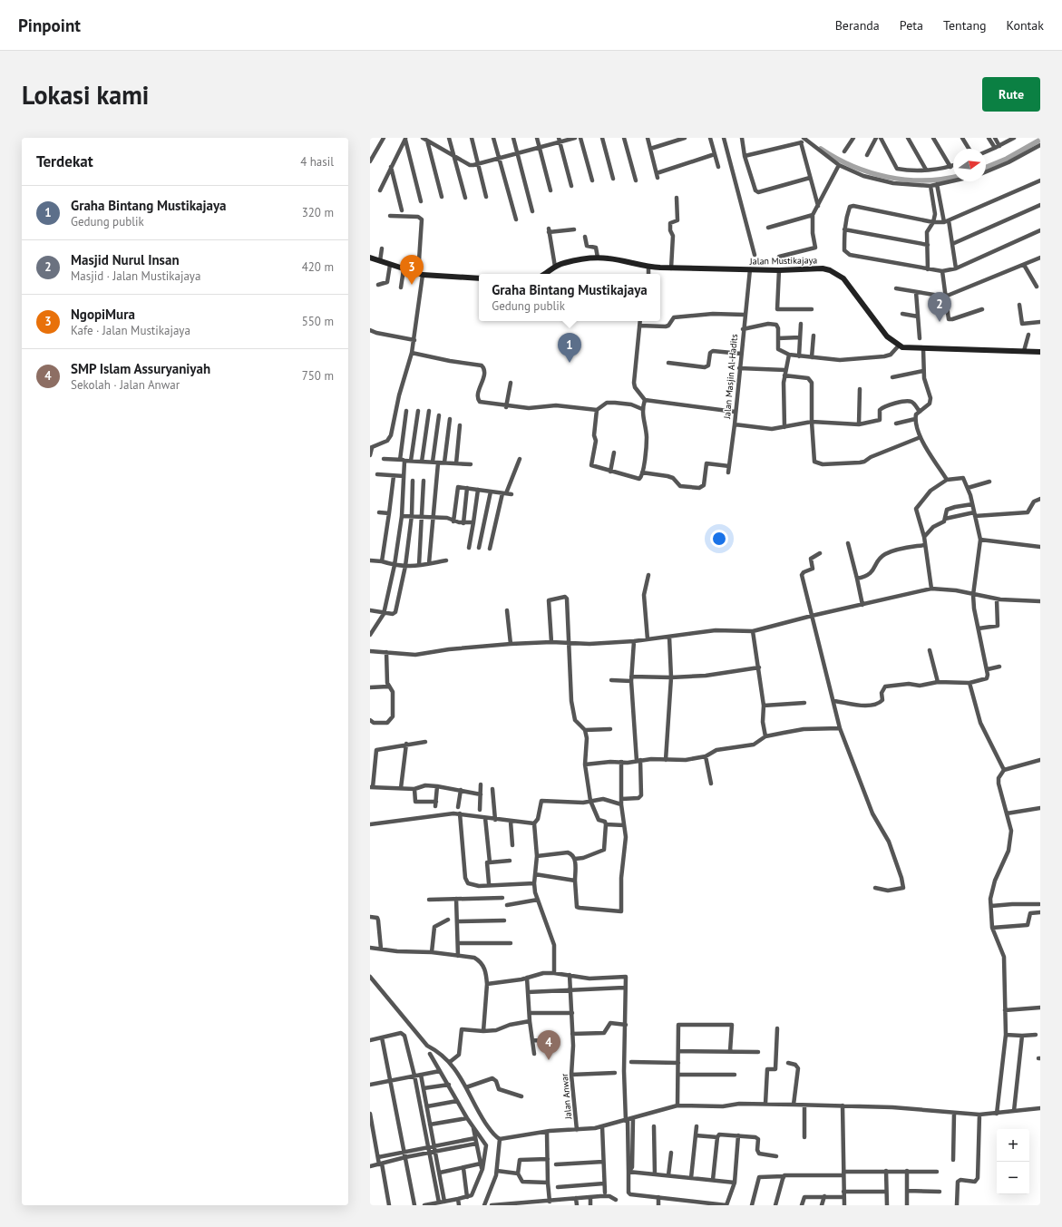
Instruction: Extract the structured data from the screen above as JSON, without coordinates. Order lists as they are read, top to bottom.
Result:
{
  "streets": {
    "main road": ["Jalan Mustikajaya"],
    "street": ["Jalan Masjin Al-Hadits", "Jalan Anwar"]
  },
  "crossings": [
    ["Jalan Mustikajaya", "Jalan Masjin Al-Hadits"]
  ],
  "north": "right",
  "page": {
    "header": "Pinpoint",
    "nav": [
      "Beranda",
      "Peta",
      "Tentang",
      "Kontak"
    ],
    "buttons": "Rute",
    "title": "Lokasi kami",
    "heading": ["Terdekat", "4 hasil"],
    "list": [
      {
        "mark": "1",
        "name": "Graha Bintang Mustikajaya",
        "note": "Gedung publik",
        "value": "320 m"
      },
      {
        "mark": "2",
        "name": "Masjid Nurul Insan",
        "note": "Masjid · Jalan Mustikajaya",
        "value": "420 m"
      },
      {
        "mark": "3",
        "name": "NgopiMura",
        "note": "Kafe · Jalan Mustikajaya",
        "value": "550 m"
      },
      {
        "mark": "4",
        "name": "SMP Islam Assuryaniyah",
        "note": "Sekolah · Jalan Anwar",
        "value": "750 m"
      }
    ],
    "pins": [
      "3",
      "2",
      "1",
      "4"
    ],
    "popup": ["Graha Bintang Mustikajaya", "Gedung publik"],
    "map_buttons": ["+", "−"]
  }
}
